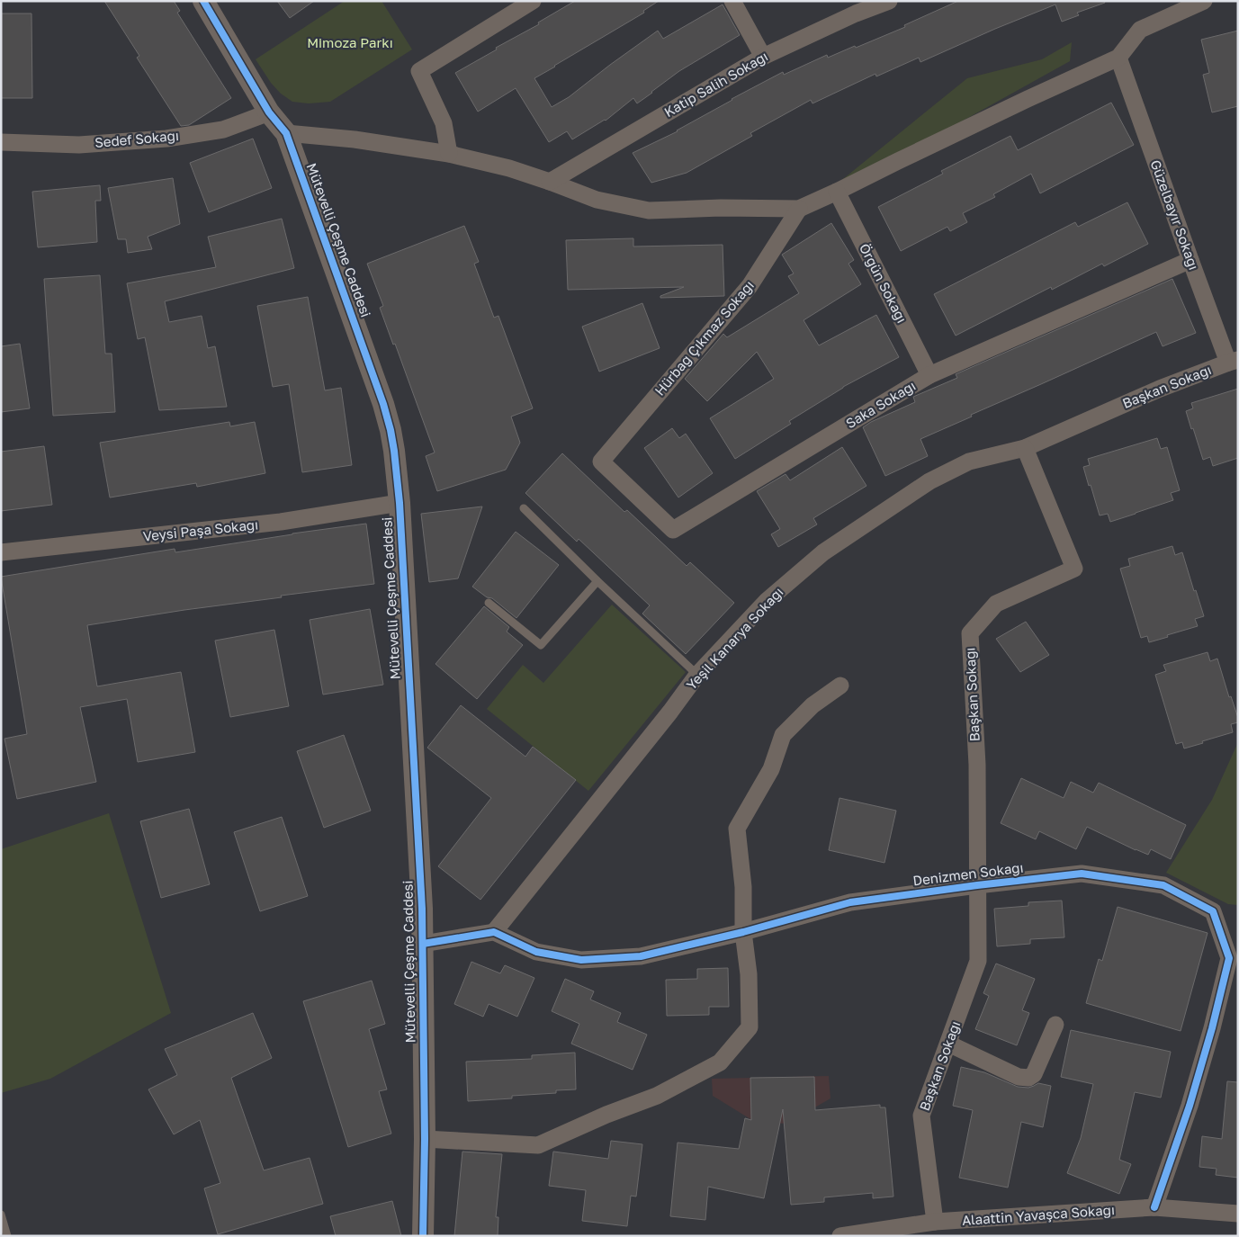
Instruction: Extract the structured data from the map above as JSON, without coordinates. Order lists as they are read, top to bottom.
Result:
{
  "streets": {
    "street": [
      "Katip Salih Sokağı",
      "Sedef Sokağı",
      "Güzelbayır Sokağı",
      "Mütevelli Çeşme Caddesi",
      "Örgün Sokağı",
      "Hürbağ Çıkmaz Sokağı",
      "Başkan Sokağı",
      "Saka Sokağı",
      "Veysi Paşa Sokağı",
      "Yeşil Kanarya Sokağı",
      "Denizmen Sokağı",
      "Alaattin Yavaşca Sokağı"
    ]
  },
  "crossings": [
    ["Sedef Sokağı", "Mütevelli Çeşme Caddesi"],
    ["Güzelbayır Sokağı", "Başkan Sokağı"],
    ["Güzelbayır Sokağı", "Saka Sokağı"],
    ["Mütevelli Çeşme Caddesi", "Veysi Paşa Sokağı"],
    ["Örgün Sokağı", "Saka Sokağı"],
    ["Hürbağ Çıkmaz Sokağı", "Saka Sokağı"],
    ["Başkan Sokağı", "Yeşil Kanarya Sokağı"],
    ["Başkan Sokağı", "Denizmen Sokağı"],
    ["Başkan Sokağı", "Alaattin Yavaşca Sokağı"],
    ["Yeşil Kanarya Sokağı", "Denizmen Sokağı"],
    ["Denizmen Sokağı", "Alaattin Yavaşca Sokağı"]
  ],
  "parks": ["Mimoza Parkı"]
}
